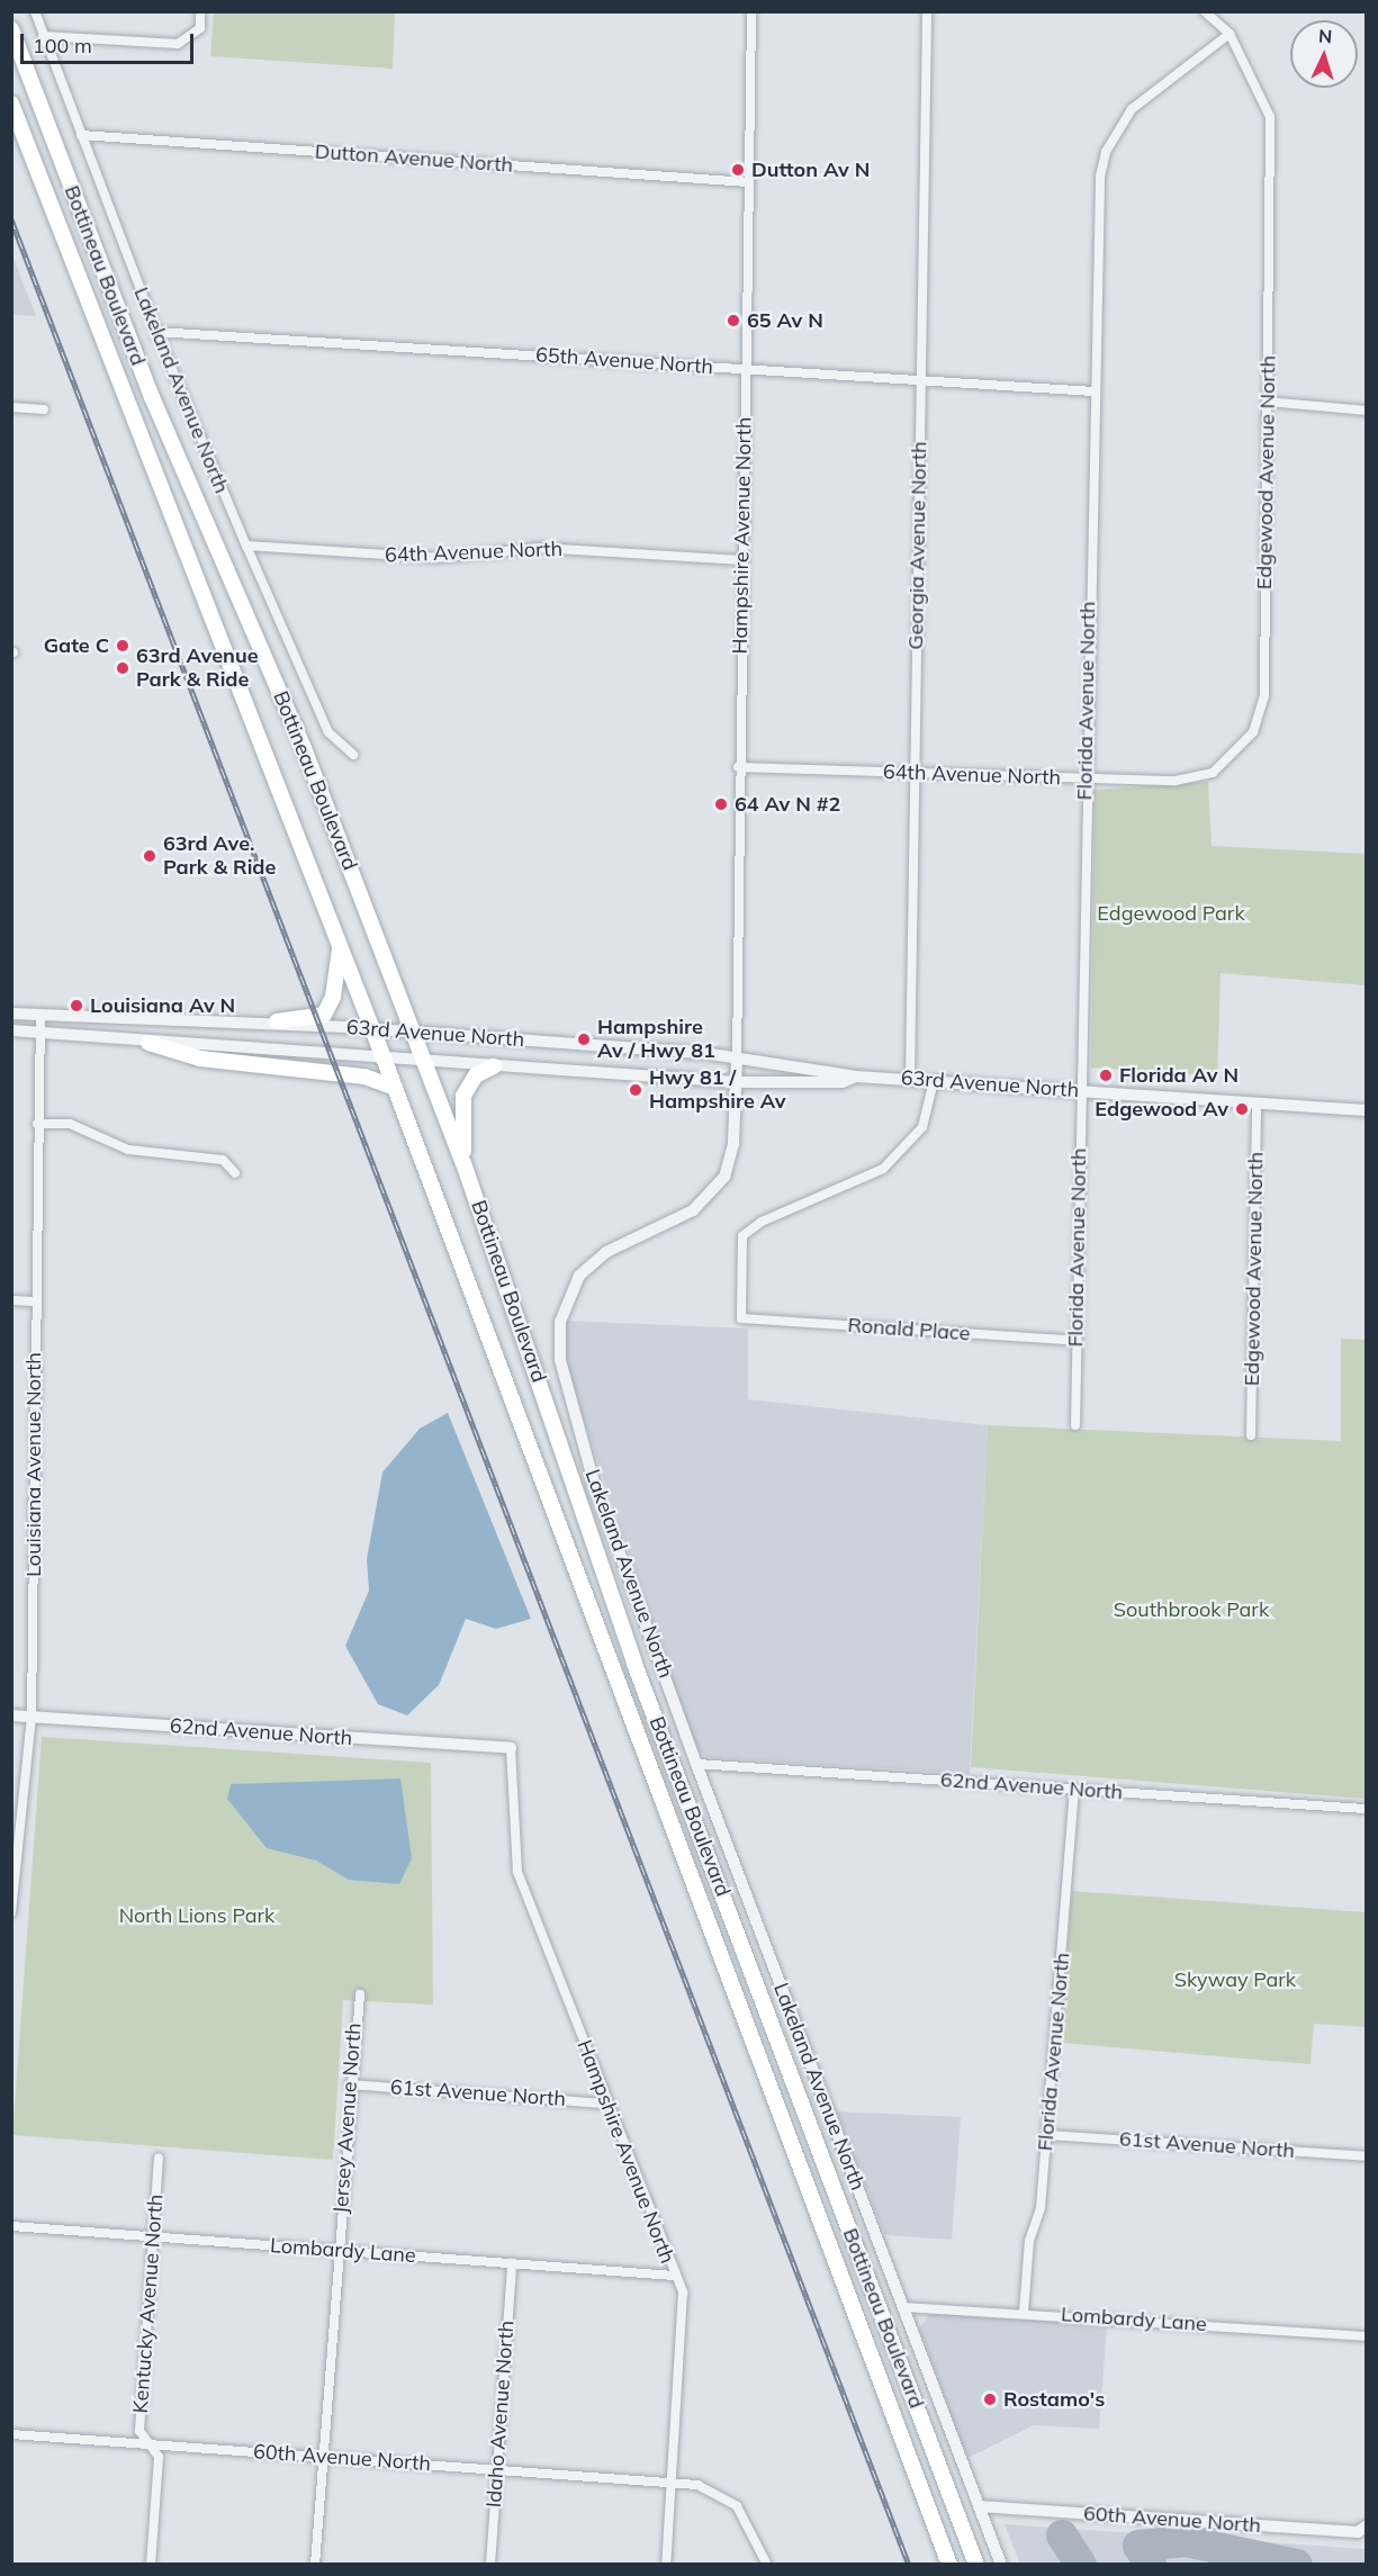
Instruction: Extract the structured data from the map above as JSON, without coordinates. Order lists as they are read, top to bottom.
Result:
{
  "streets": {
    "highway": ["Bottineau Boulevard"],
    "street": [
      "Dutton Avenue North",
      "65th Avenue North",
      "Lakeland Avenue North",
      "Edgewood Avenue North",
      "Hampshire Avenue North",
      "Georgia Avenue North",
      "64th Avenue North",
      "Florida Avenue North",
      "63rd Avenue North",
      "Ronald Place",
      "Louisiana Avenue North",
      "62nd Avenue North",
      "61st Avenue North",
      "Jersey Avenue North",
      "Lombardy Lane",
      "Kentucky Avenue North",
      "Idaho Avenue North",
      "60th Avenue North"
    ]
  },
  "crossings": [
    ["Dutton Avenue North", "Lakeland Avenue North"],
    ["Dutton Avenue North", "Hampshire Avenue North"],
    ["Bottineau Boulevard", "63rd Avenue North"],
    ["65th Avenue North", "Lakeland Avenue North"],
    ["65th Avenue North", "Hampshire Avenue North"],
    ["65th Avenue North", "Georgia Avenue North"],
    ["65th Avenue North", "Florida Avenue North"],
    ["Lakeland Avenue North", "Hampshire Avenue North"],
    ["Lakeland Avenue North", "64th Avenue North"],
    ["Lakeland Avenue North", "63rd Avenue North"],
    ["Lakeland Avenue North", "62nd Avenue North"],
    ["Lakeland Avenue North", "Lombardy Lane"],
    ["Lakeland Avenue North", "60th Avenue North"],
    ["Edgewood Avenue North", "64th Avenue North"],
    ["Edgewood Avenue North", "Florida Avenue North"],
    ["Edgewood Avenue North", "63rd Avenue North"],
    ["Hampshire Avenue North", "64th Avenue North"],
    ["Hampshire Avenue North", "63rd Avenue North"],
    ["Hampshire Avenue North", "62nd Avenue North"],
    ["Hampshire Avenue North", "61st Avenue North"],
    ["Hampshire Avenue North", "Lombardy Lane"],
    ["Hampshire Avenue North", "60th Avenue North"],
    ["Georgia Avenue North", "64th Avenue North"],
    ["Georgia Avenue North", "63rd Avenue North"],
    ["64th Avenue North", "Florida Avenue North"],
    ["Florida Avenue North", "63rd Avenue North"],
    ["Florida Avenue North", "Ronald Place"],
    ["Florida Avenue North", "62nd Avenue North"],
    ["Florida Avenue North", "61st Avenue North"],
    ["Florida Avenue North", "Lombardy Lane"],
    ["63rd Avenue North", "Ronald Place"],
    ["63rd Avenue North", "Louisiana Avenue North"],
    ["Louisiana Avenue North", "62nd Avenue North"],
    ["61st Avenue North", "Jersey Avenue North"],
    ["Jersey Avenue North", "Lombardy Lane"],
    ["Jersey Avenue North", "60th Avenue North"],
    ["Lombardy Lane", "Kentucky Avenue North"],
    ["Lombardy Lane", "Idaho Avenue North"],
    ["Kentucky Avenue North", "60th Avenue North"],
    ["Idaho Avenue North", "60th Avenue North"]
  ],
  "parks": [
    "Edgewood Park",
    "Southbrook Park",
    "North Lions Park",
    "Skyway Park"
  ],
  "places": [
    "Dutton Av N",
    "65 Av N",
    "Gate C",
    "63rd Avenue Park & Ride",
    "64 Av N #2",
    "63rd Ave. Park & Ride",
    "Louisiana Av N",
    "Hampshire Av / Hwy 81",
    "Florida Av N",
    "Hwy 81 / Hampshire Av",
    "Edgewood Av",
    "Rostamo's"
  ],
  "scale_bar": "100 m",
  "north": "top"
}
